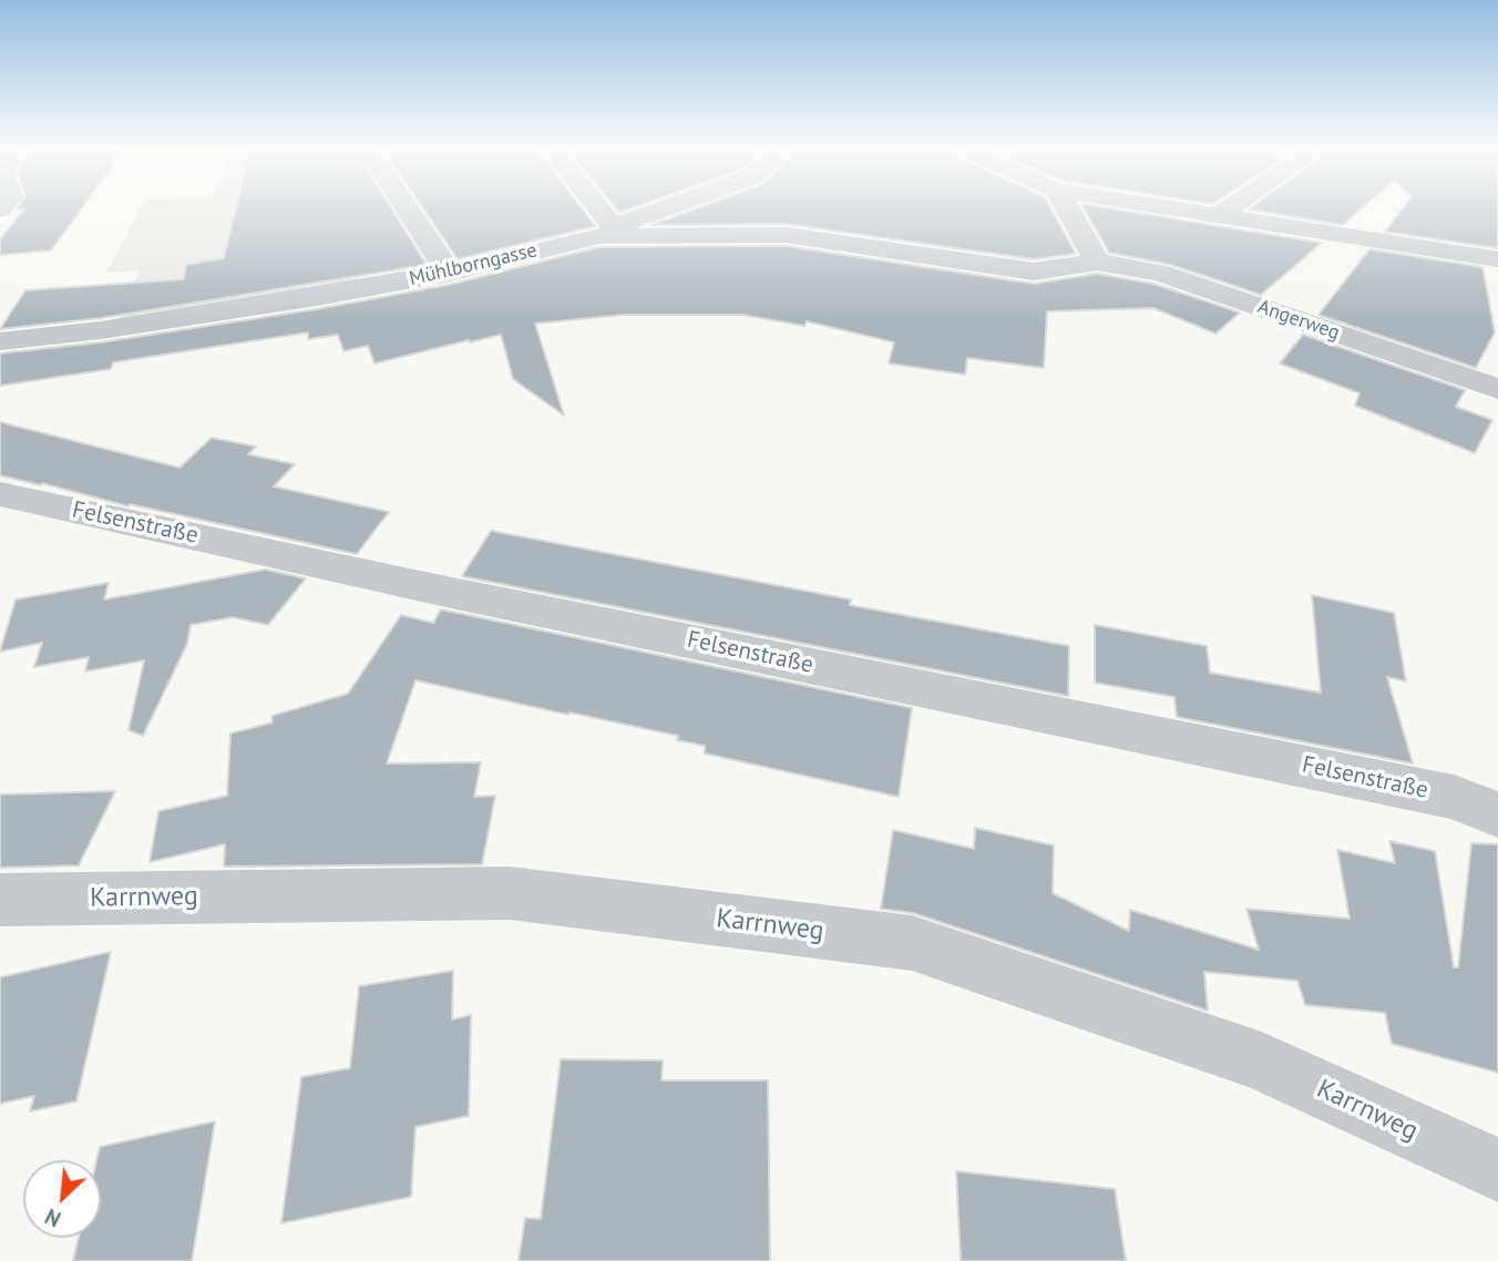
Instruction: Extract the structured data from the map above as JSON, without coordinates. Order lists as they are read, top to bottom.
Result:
{
  "streets": {
    "street": [
      "Mühlborngasse",
      "Angerweg",
      "Felsenstraße",
      "Karrnweg"
    ]
  },
  "crossings": [
    ["Mühlborngasse", "Angerweg"]
  ],
  "north": "bottom left"
}
